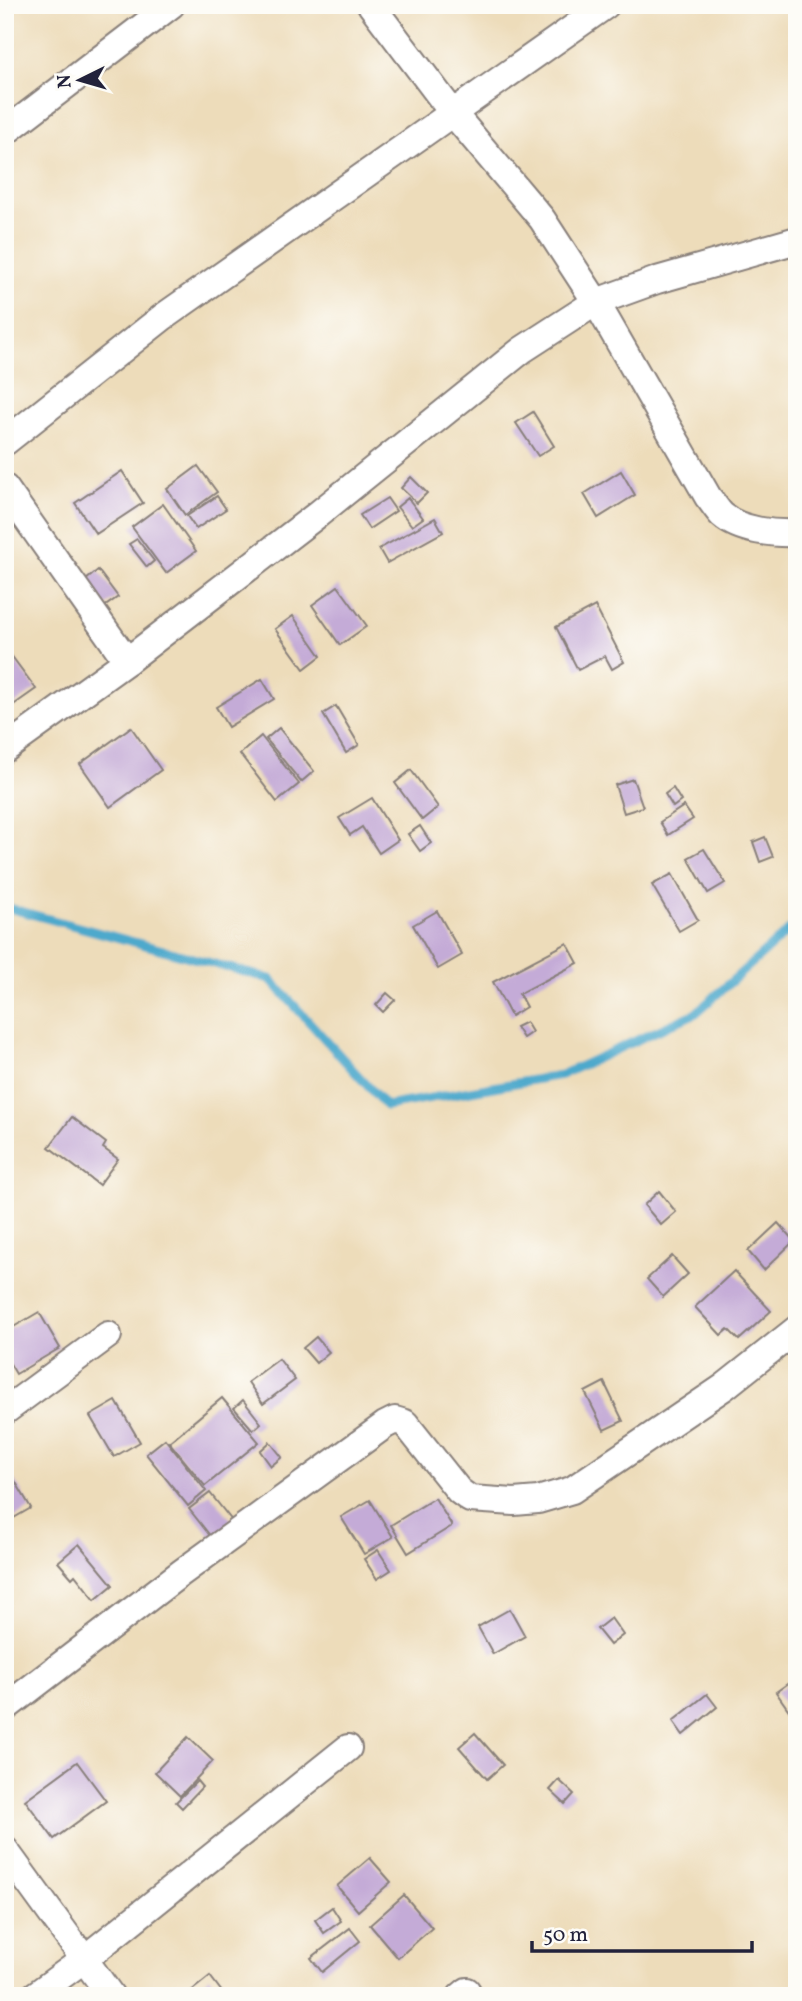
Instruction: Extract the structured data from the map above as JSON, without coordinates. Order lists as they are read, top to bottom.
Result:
{
  "scale_bar": "50 m",
  "north": "left"
}
